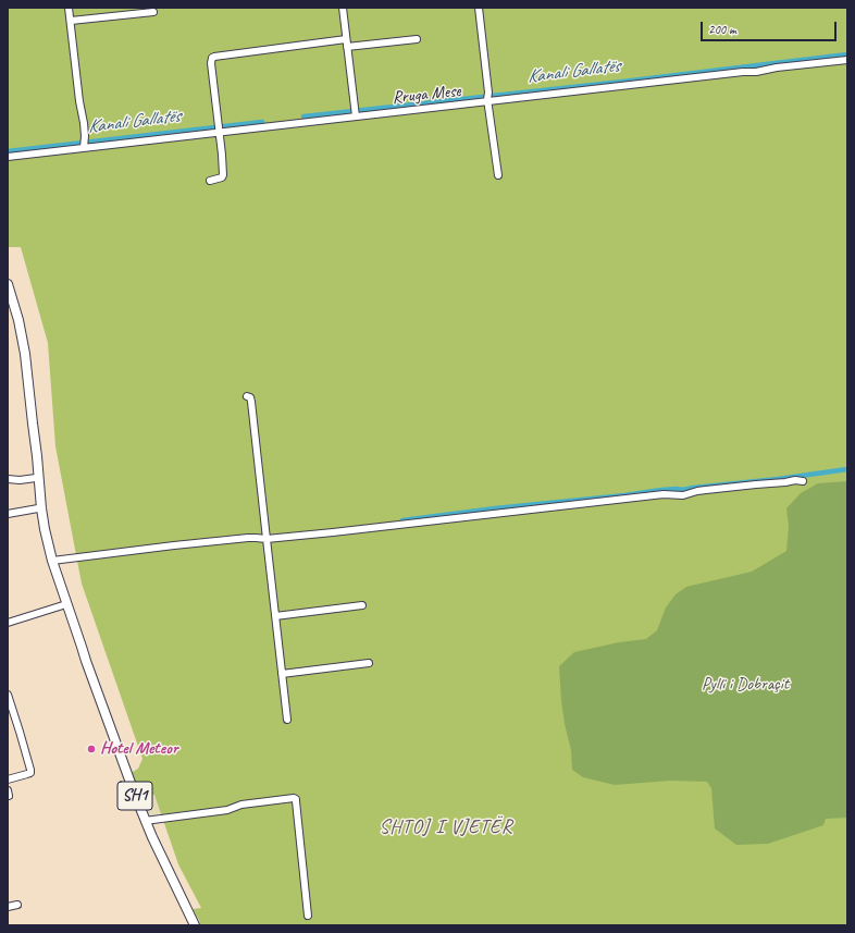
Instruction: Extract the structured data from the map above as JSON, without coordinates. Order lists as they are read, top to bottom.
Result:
{
  "streets": {
    "main road": ["SH1"],
    "street": ["Rruga Mese"]
  },
  "districts": ["SHTOJ I VJETËR"],
  "water": ["Kanali Gallatës"],
  "parks": ["Pylli i Dobraçit"],
  "places": ["Hotel Meteor"],
  "scale_bar": "200 m"
}
